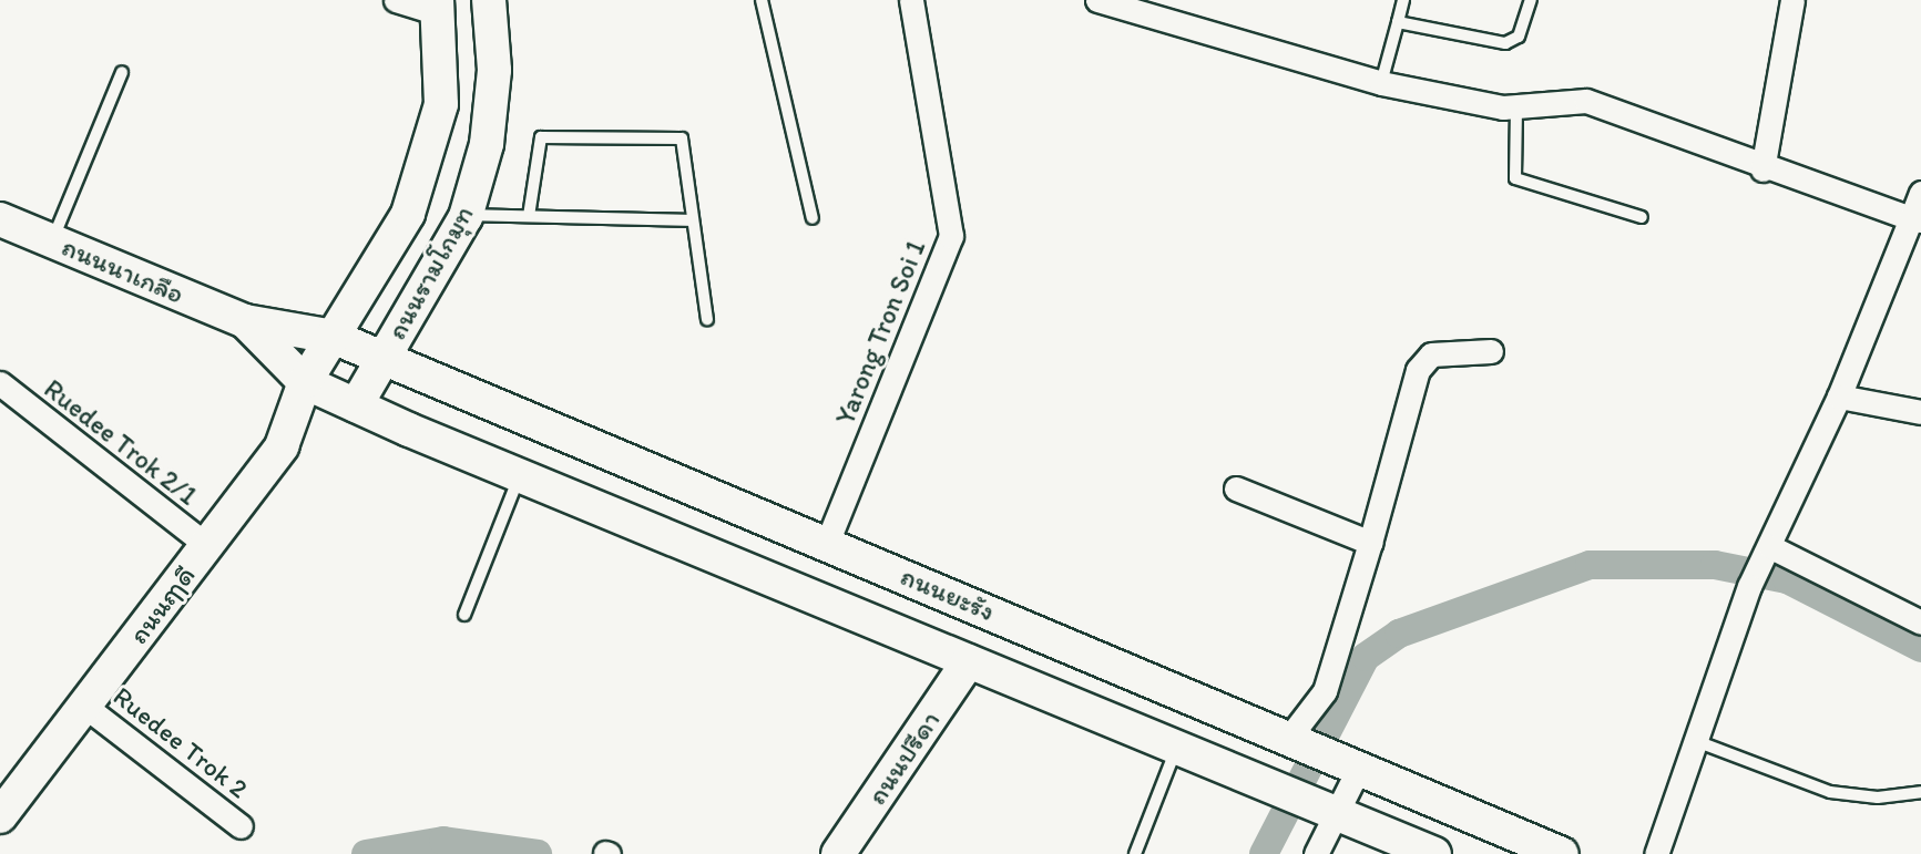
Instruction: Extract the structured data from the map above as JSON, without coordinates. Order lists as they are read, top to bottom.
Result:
{
  "streets": {
    "main road": [
      "ถนนนาเกลือ",
      "ถนนรามโกมุท",
      "ถนนยะรัง",
      "ถนนฤๅดี",
      "ถนนปรีดา"
    ],
    "street": ["Yarong Tron Soi 1", "Ruedee Trok 2/1", "Ruedee Trok 2"]
  },
  "crossings": [
    ["ถนนนาเกลือ", "ถนนรามโกมุท"],
    ["ถนนนาเกลือ", "ถนนยะรัง"],
    ["ถนนนาเกลือ", "ถนนฤๅดี"],
    ["ถนนรามโกมุท", "ถนนยะรัง"],
    ["ถนนรามโกมุท", "ถนนฤๅดี"],
    ["Yarong Tron Soi 1", "ถนนยะรัง"],
    ["Ruedee Trok 2/1", "ถนนฤๅดี"],
    ["ถนนยะรัง", "ถนนฤๅดี"],
    ["ถนนยะรัง", "ถนนปรีดา"],
    ["ถนนฤๅดี", "Ruedee Trok 2"]
  ]
}
